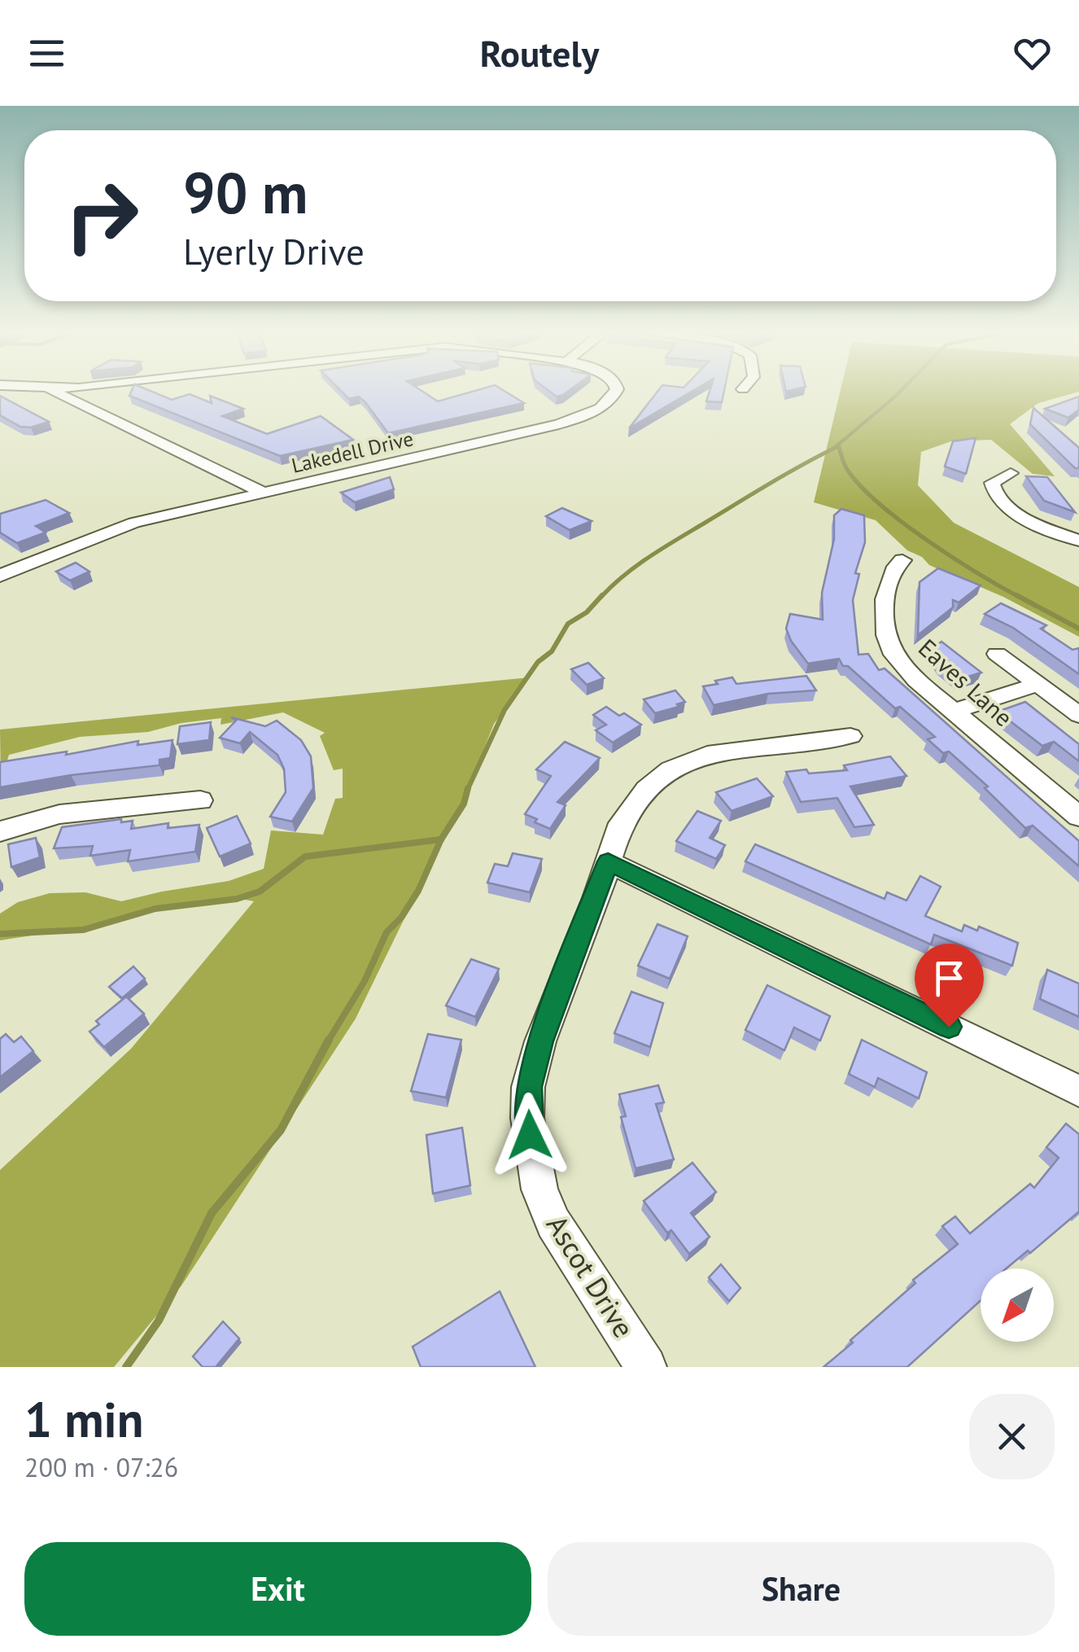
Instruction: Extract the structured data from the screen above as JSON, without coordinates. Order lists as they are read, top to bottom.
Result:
{
  "streets": {
    "street": ["Lakedell Drive", "Eaves Lane", "Ascot Drive"]
  },
  "north": "bottom left",
  "page": {
    "header": "Routely",
    "turn": ["90 m", "Lyerly Drive"],
    "heading": ["1 min", "200 m · 07:26"],
    "buttons": ["Exit", "Share"]
  }
}
